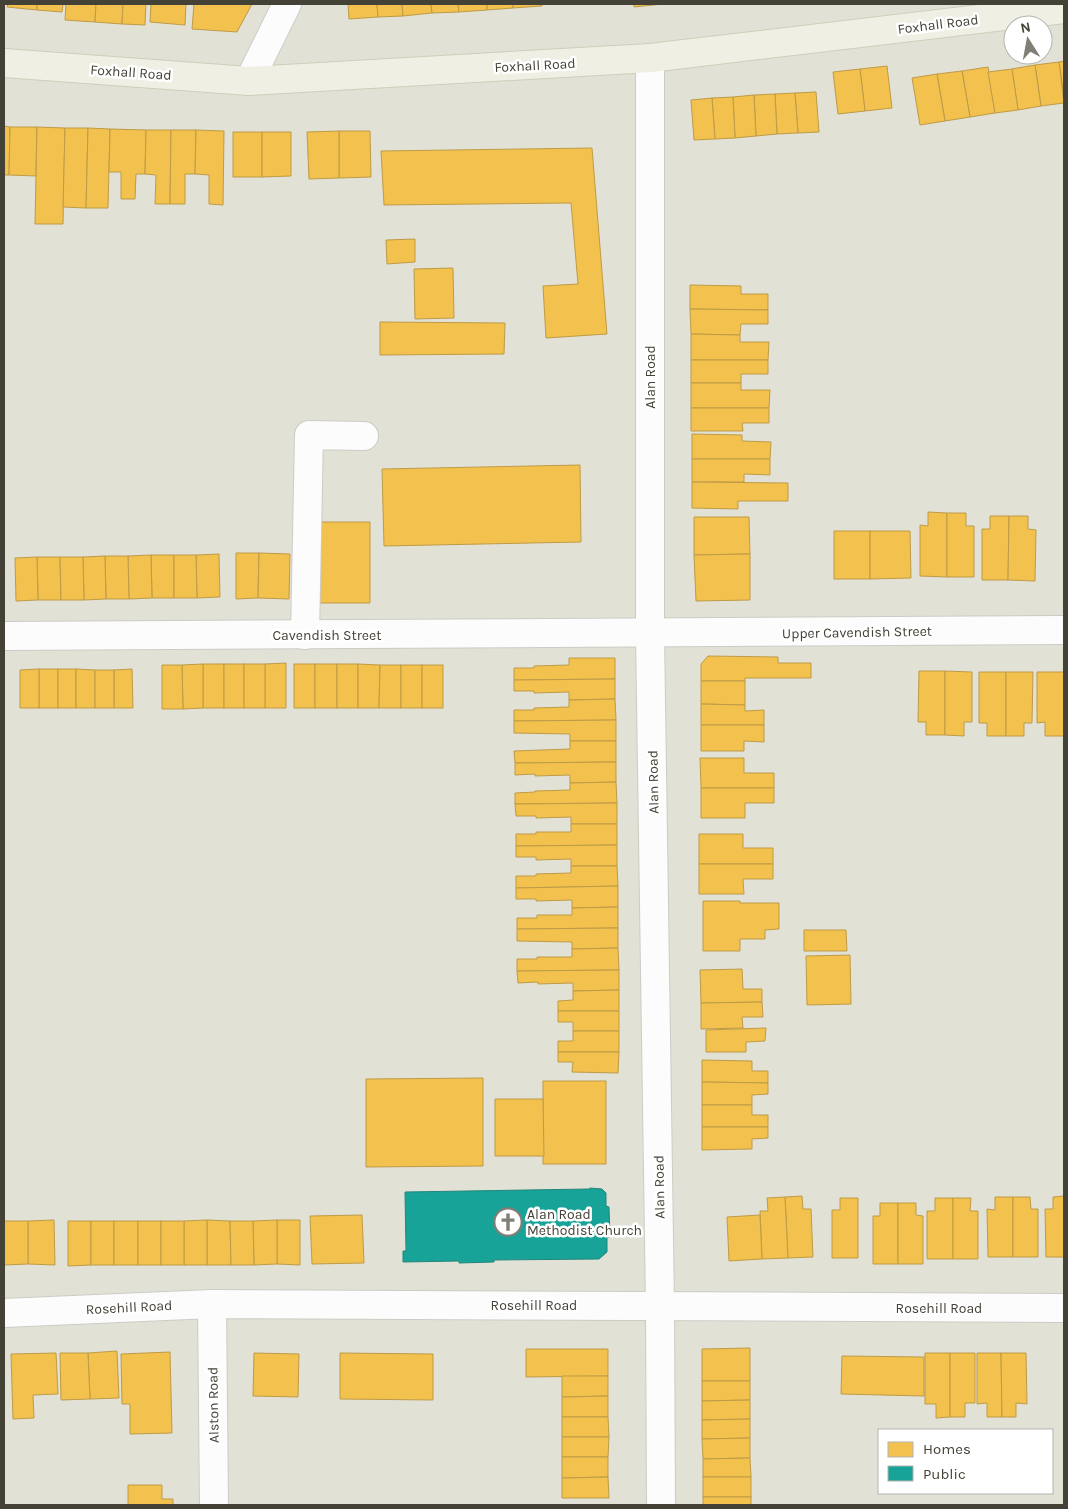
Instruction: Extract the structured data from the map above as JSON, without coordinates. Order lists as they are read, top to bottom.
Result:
{
  "streets": {
    "main road": ["Foxhall Road"],
    "street": [
      "Alan Road",
      "Upper Cavendish Street",
      "Cavendish Street",
      "Rosehill Road",
      "Alston Road"
    ]
  },
  "crossings": [
    ["Foxhall Road", "Alan Road"],
    ["Alan Road", "Upper Cavendish Street"],
    ["Alan Road", "Cavendish Street"],
    ["Alan Road", "Rosehill Road"],
    ["Upper Cavendish Street", "Cavendish Street"],
    ["Rosehill Road", "Alston Road"]
  ],
  "places": {
    "church": ["Alan Road Methodist Church"]
  },
  "legend": ["Homes", "Public"],
  "north": "top"
}
